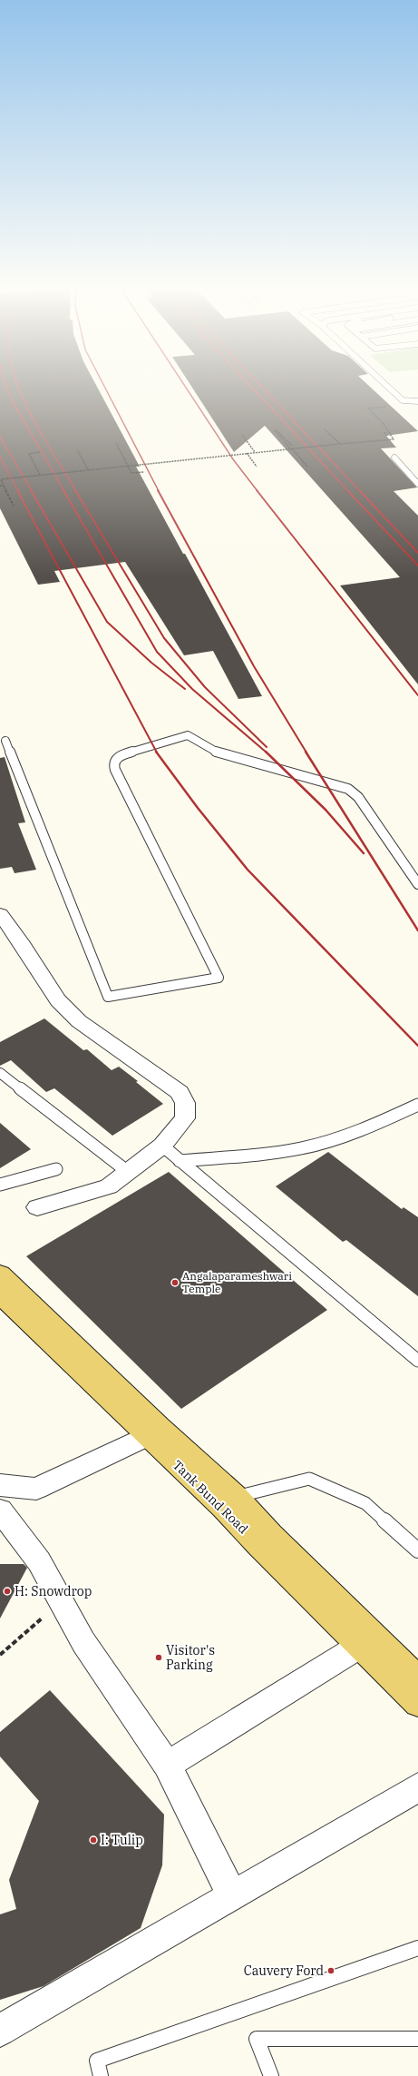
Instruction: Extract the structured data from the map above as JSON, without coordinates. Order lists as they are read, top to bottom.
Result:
{
  "streets": {
    "main road": ["Tank Bund Road"]
  },
  "places": [
    "Angalaparameshwari Temple",
    "H: Snowdrop",
    "Visitor's Parking",
    "I: Tulip",
    "Cauvery Ford"
  ]
}
